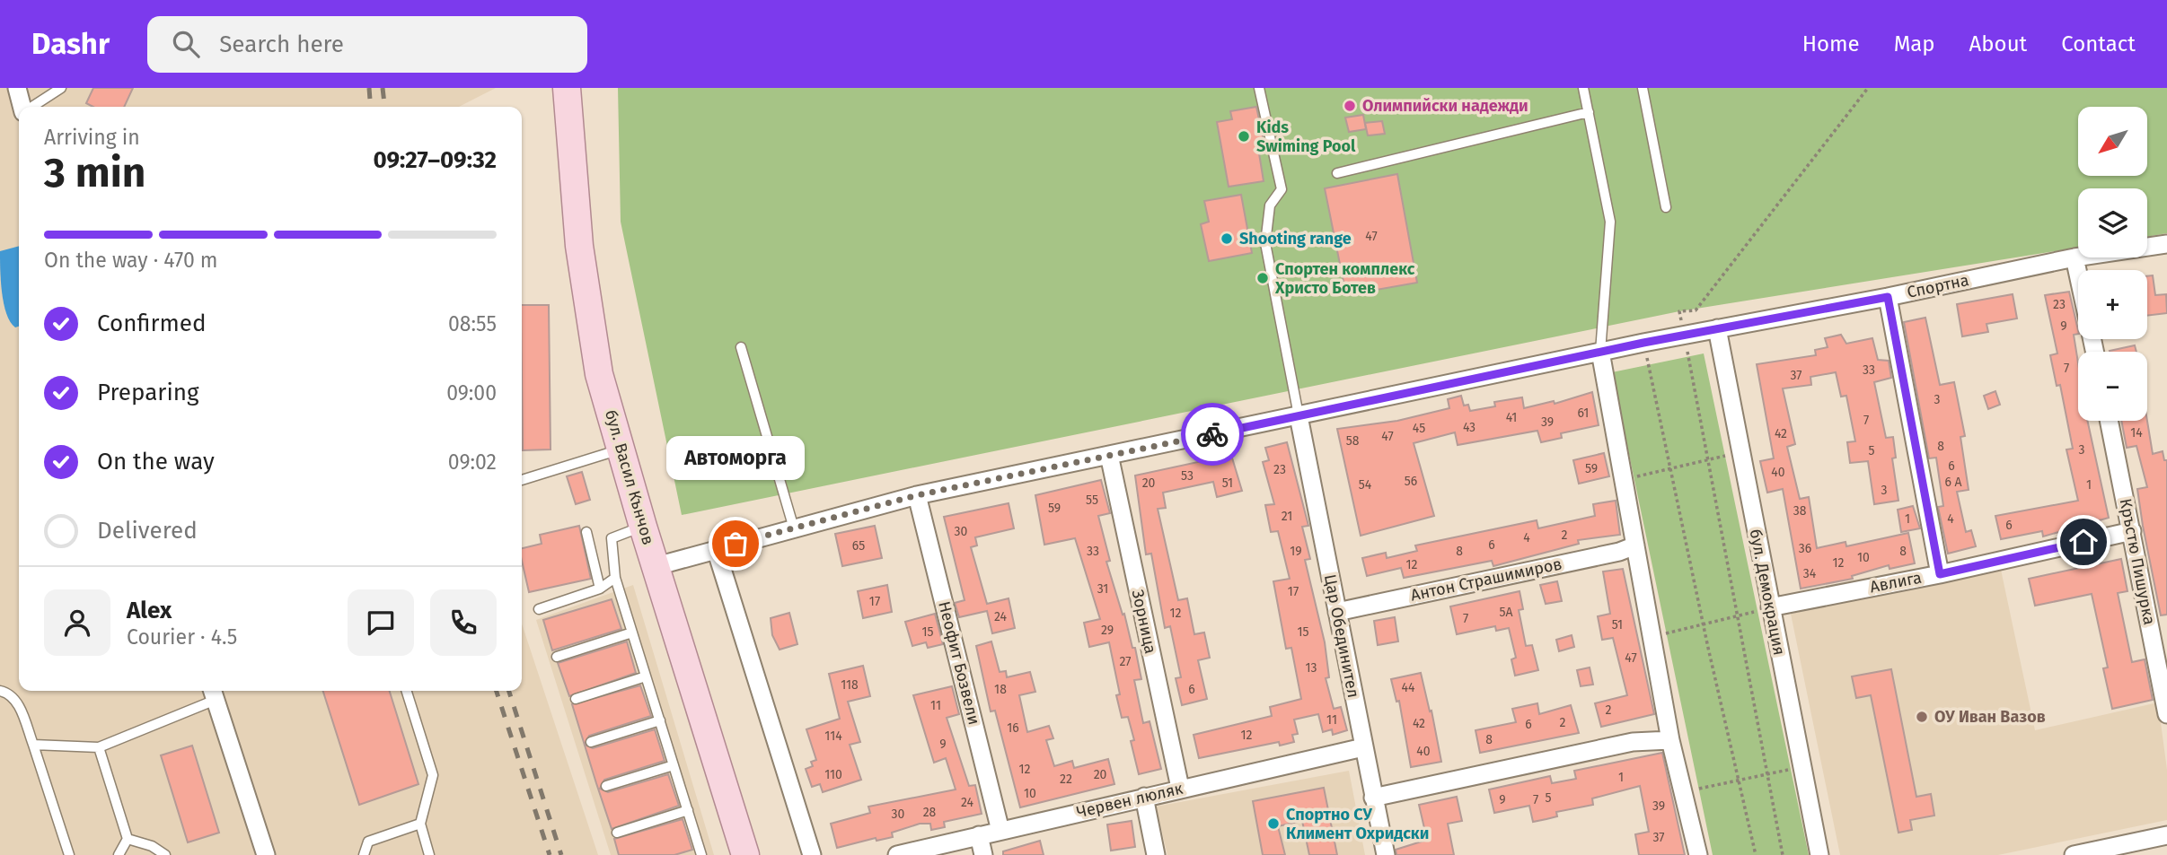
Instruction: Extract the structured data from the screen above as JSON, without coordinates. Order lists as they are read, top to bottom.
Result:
{
  "streets": {
    "main road": ["бул. Васил Кънчов"],
    "street": [
      "Спортна",
      "Кръстю Пишурка",
      "Антон Страшимиров",
      "Авлига",
      "бул. Демокрация",
      "Зорница",
      "Цар Обединител",
      "Неофит Бозвели",
      "Червен люляк"
    ]
  },
  "crossings": [
    ["Спортна", "бул. Васил Кънчов"],
    ["Спортна", "бул. Демокрация"],
    ["Спортна", "Зорница"],
    ["Спортна", "Цар Обединител"],
    ["Спортна", "Неофит Бозвели"],
    ["Кръстю Пишурка", "Авлига"],
    ["Антон Страшимиров", "Цар Обединител"],
    ["Авлига", "бул. Демокрация"],
    ["Зорница", "Червен люляк"],
    ["Цар Обединител", "Червен люляк"],
    ["Неофит Бозвели", "Червен люляк"]
  ],
  "places": [
    "Олимпийски надежди",
    "Kids Swiming Pool",
    "Shooting range",
    "Спортен комплекс Христо Ботев",
    "Автоморга",
    "ОУ Иван Вазов",
    "Спортно СУ Климент Охридски"
  ],
  "house_numbers": [
    "47",
    "23",
    "9",
    "7",
    "33",
    "37",
    "3",
    "61",
    "41",
    "7",
    "39",
    "43",
    "45",
    "14",
    "42",
    "47",
    "58",
    "8",
    "3",
    "5",
    "6",
    "59",
    "23",
    "40",
    "53",
    "56",
    "6 A",
    "20",
    "51",
    "54",
    "1",
    "3",
    "55",
    "59",
    "38",
    "21",
    "1",
    "4",
    "6",
    "30",
    "2",
    "4",
    "6",
    "65",
    "36",
    "33",
    "19",
    "8",
    "8",
    "10",
    "12",
    "12",
    "34",
    "31",
    "17",
    "17",
    "5А",
    "12",
    "24",
    "7",
    "51",
    "29",
    "15",
    "15",
    "47",
    "27",
    "13",
    "118",
    "44",
    "18",
    "6",
    "11",
    "2",
    "11",
    "2",
    "42",
    "6",
    "16",
    "12",
    "114",
    "8",
    "9",
    "40",
    "12",
    "110",
    "20",
    "1",
    "22",
    "10",
    "5",
    "9",
    "7",
    "24",
    "39",
    "28",
    "30",
    "37"
  ],
  "north": "bottom left",
  "page": {
    "header": "Dashr",
    "search": "Search here",
    "nav": [
      "Home",
      "Map",
      "About",
      "Contact"
    ],
    "map_buttons": ["+", "−"],
    "heading": ["3 min", "Arriving in", "09:27–09:32"],
    "panel": ["Alex", "Courier · 4.5"],
    "bar": "On the way · 470 m",
    "list": [
      ["Confirmed", "08:55"],
      ["Preparing", "09:00"],
      ["On the way", "09:02"],
      "Delivered"
    ],
    "bubble": "Автоморга"
  }
}
